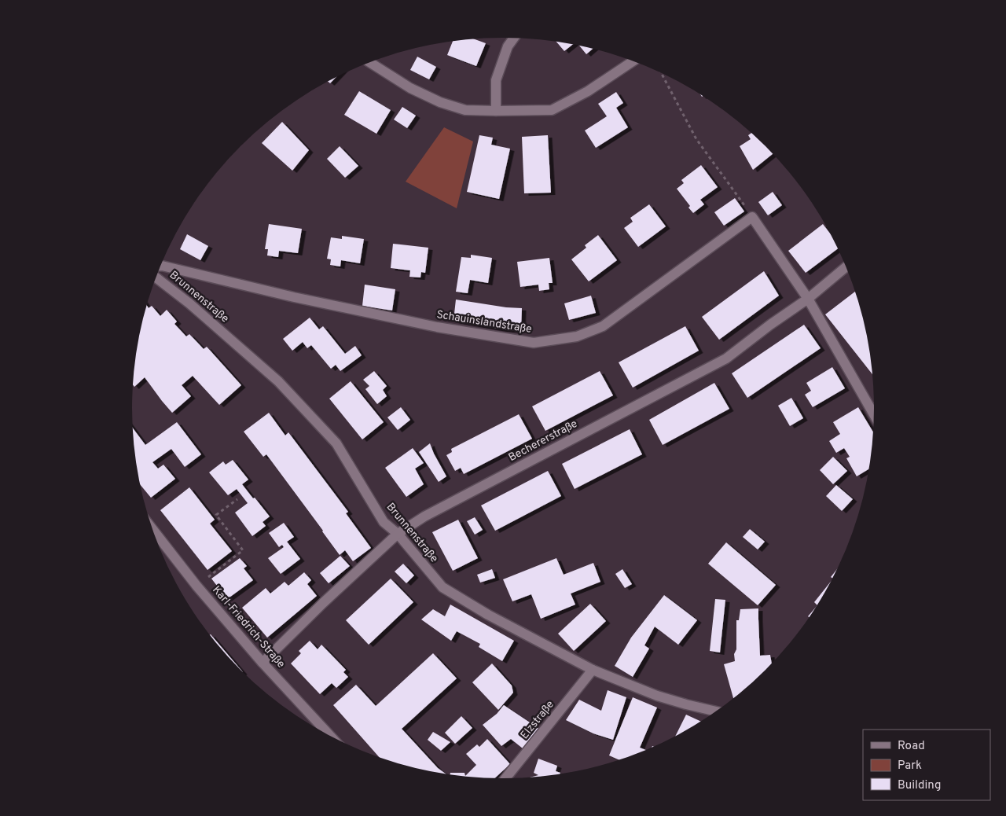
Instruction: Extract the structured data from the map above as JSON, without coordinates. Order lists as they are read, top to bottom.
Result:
{
  "streets": {
    "street": [
      "Brunnenstraße",
      "Schauinslandstraße",
      "Bechererstraße",
      "Karl-Friedrich-Straße",
      "Elzstraße"
    ]
  },
  "crossings": [
    ["Brunnenstraße", "Bechererstraße"],
    ["Brunnenstraße", "Elzstraße"],
    ["Bechererstraße", "Karl-Friedrich-Straße"]
  ],
  "legend": ["Road", "Park", "Building"]
}
